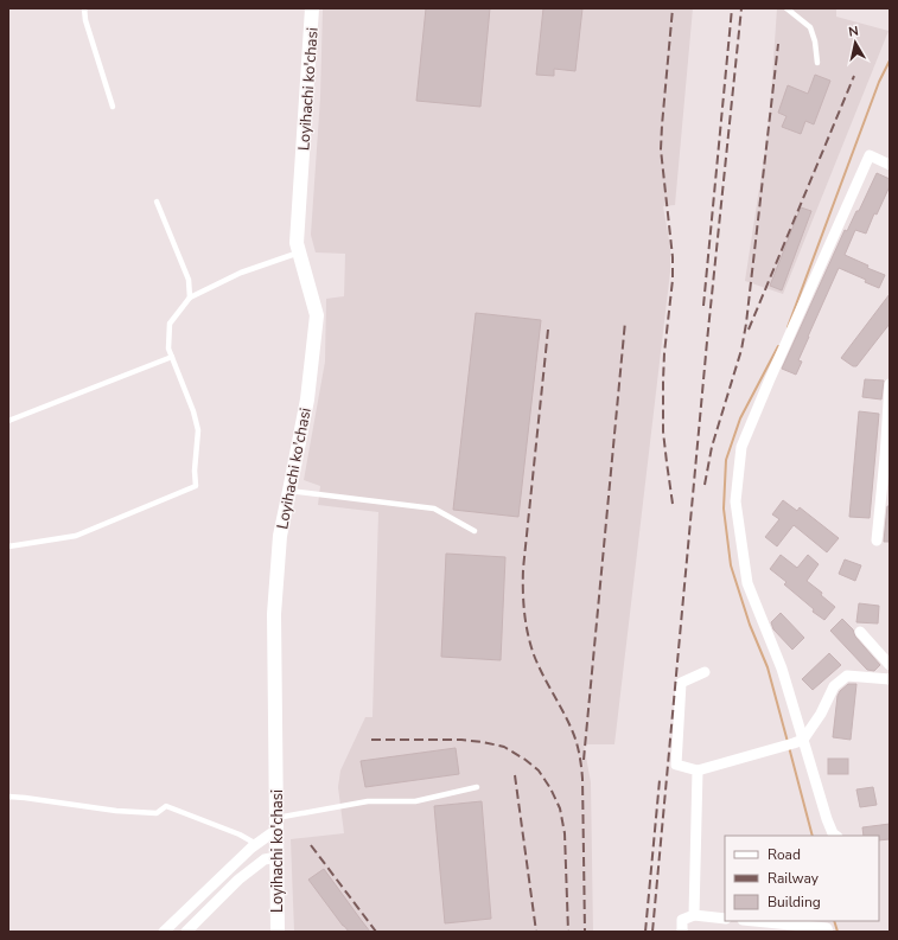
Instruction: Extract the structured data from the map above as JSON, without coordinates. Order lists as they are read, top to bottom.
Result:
{
  "streets": {
    "street": ["Loyihachi ko'chasi"]
  },
  "legend": ["Road", "Railway", "Building"],
  "north": "top"
}
